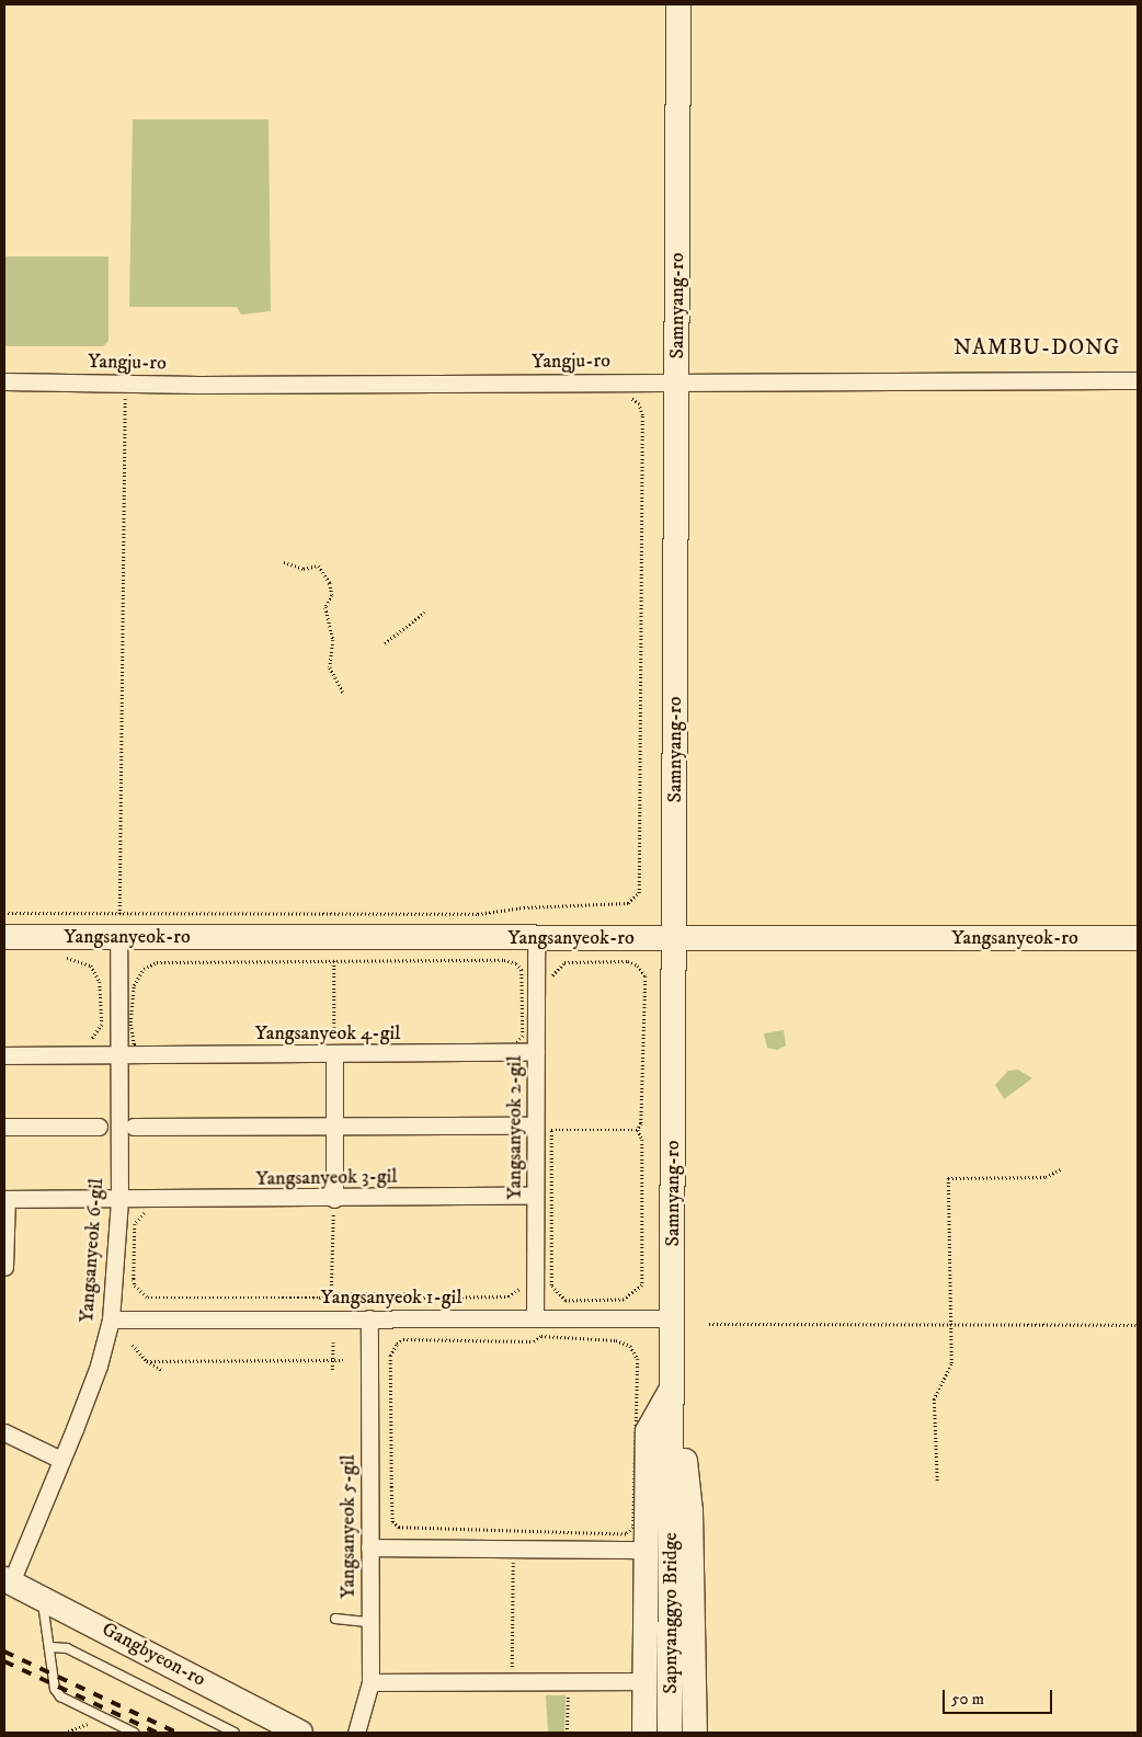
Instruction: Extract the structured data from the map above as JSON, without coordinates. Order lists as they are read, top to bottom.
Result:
{
  "streets": {
    "street": [
      "Samnyang-ro",
      "Yangju-ro",
      "Yangsanyeok-ro",
      "Yangsanyeok 4-gil",
      "Yangsanyeok 2-gil",
      "Yangsanyeok 3-gil",
      "Yangsanyeok 6-gil",
      "Yangsanyeok 1-gil",
      "Yangsanyeok 5-gil",
      "Sapnyanggyo Bridge",
      "Gangbyeon-ro"
    ]
  },
  "crossings": [
    ["Samnyang-ro", "Yangju-ro"],
    ["Samnyang-ro", "Yangsanyeok-ro"],
    ["Samnyang-ro", "Yangsanyeok 1-gil"],
    ["Samnyang-ro", "Sapnyanggyo Bridge"],
    ["Yangsanyeok-ro", "Yangsanyeok 2-gil"],
    ["Yangsanyeok-ro", "Yangsanyeok 6-gil"],
    ["Yangsanyeok 4-gil", "Yangsanyeok 2-gil"],
    ["Yangsanyeok 4-gil", "Yangsanyeok 6-gil"],
    ["Yangsanyeok 2-gil", "Yangsanyeok 3-gil"],
    ["Yangsanyeok 2-gil", "Yangsanyeok 1-gil"],
    ["Yangsanyeok 3-gil", "Yangsanyeok 6-gil"],
    ["Yangsanyeok 6-gil", "Yangsanyeok 1-gil"],
    ["Yangsanyeok 6-gil", "Gangbyeon-ro"],
    ["Yangsanyeok 1-gil", "Yangsanyeok 5-gil"]
  ],
  "districts": ["NAMBU-DONG"],
  "scale_bar": "50 m"
}
